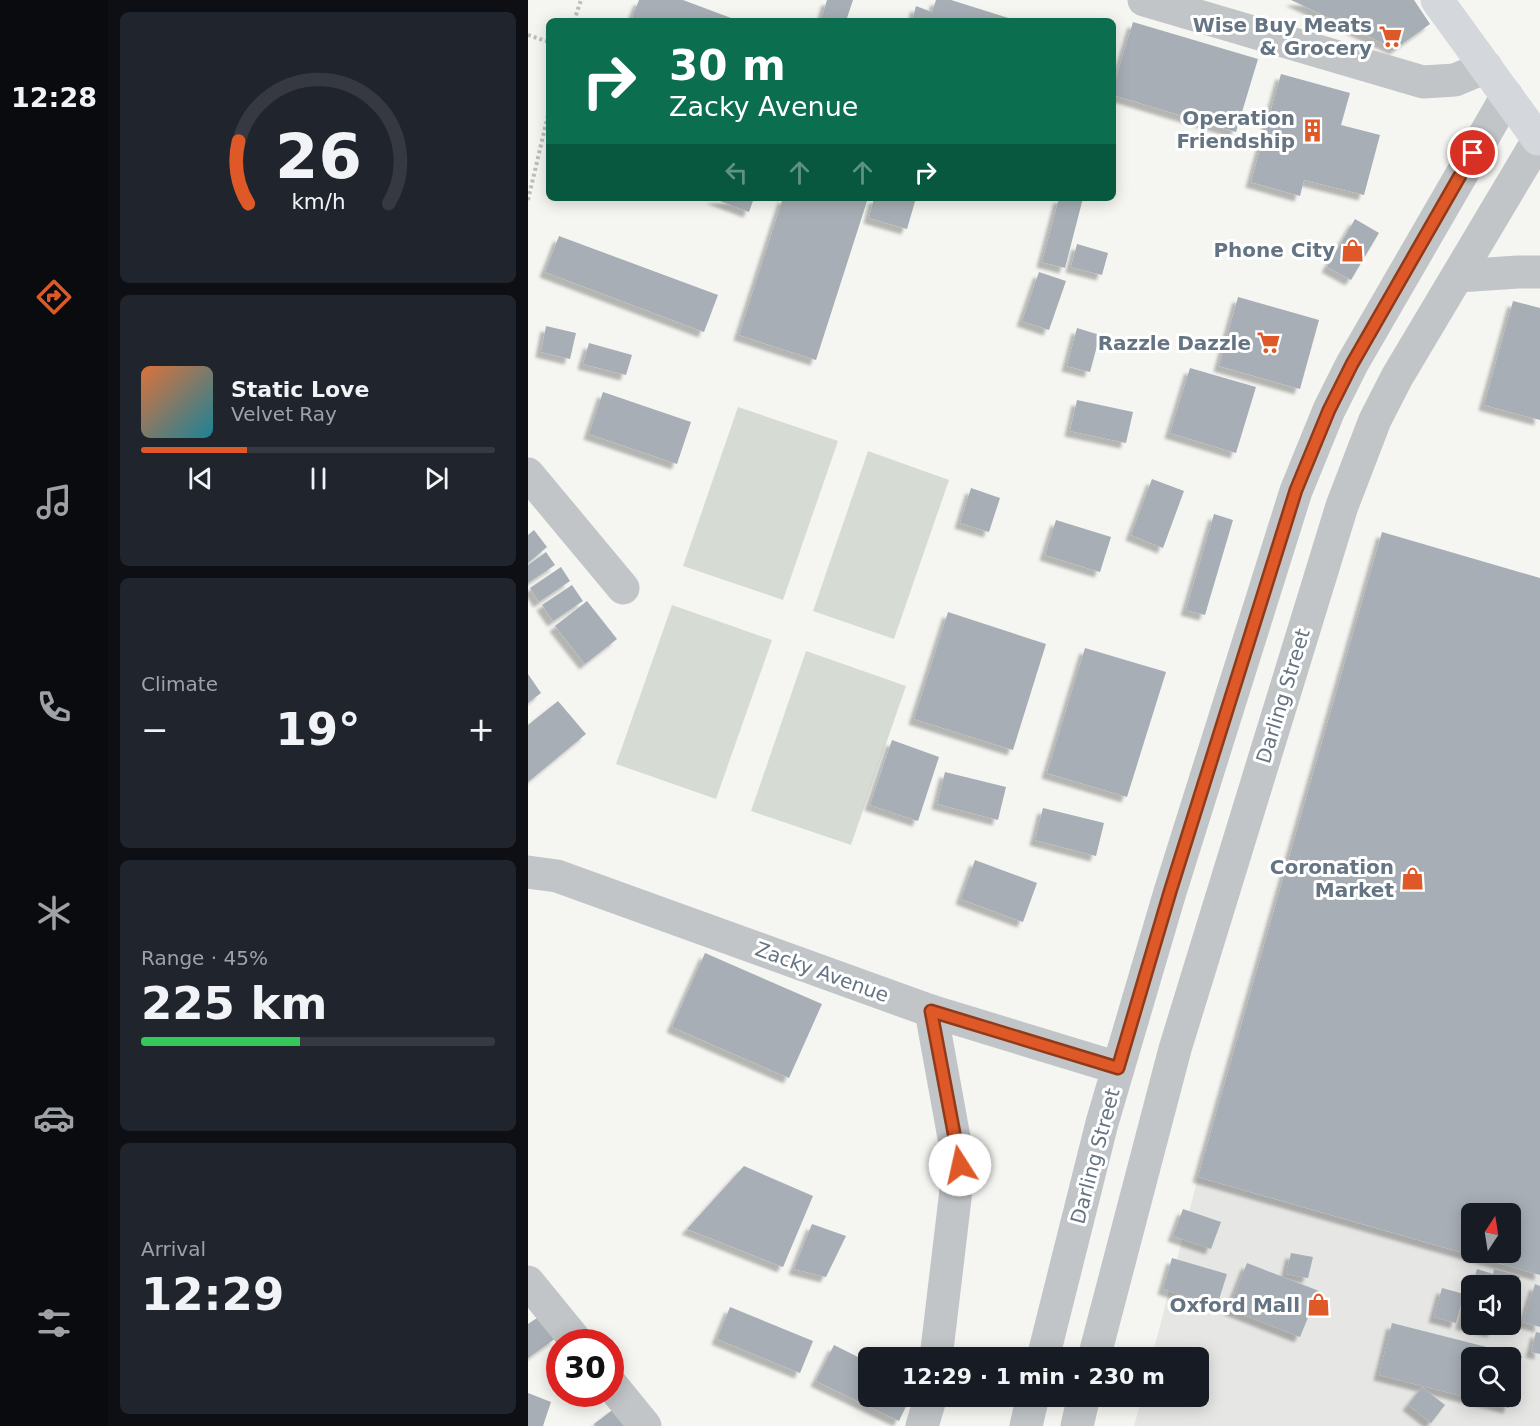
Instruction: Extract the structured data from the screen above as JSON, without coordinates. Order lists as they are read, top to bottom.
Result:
{
  "streets": {
    "street": ["Darling Street", "Zacky Avenue"]
  },
  "crossings": [
    ["Darling Street", "Zacky Avenue"]
  ],
  "places": {
    "supermarket": ["Wise Buy Meats & Grocery", "Razzle Dazzle"],
    "building": ["Operation Friendship"],
    "shop": ["Phone City", "Coronation Market", "Oxford Mall"]
  },
  "north": "top",
  "page": {
    "tabs": "12:28",
    "turn": ["30 m", "Zacky Avenue"],
    "song": ["Static Love", "Velvet Ray"],
    "tile": [
      "Climate",
      ["Range · 45%", "225 km"],
      ["Arrival", "12:29"]
    ],
    "heat": ["−", "19°", "+"],
    "limit": "30",
    "trip": "12:29 · 1 min · 230 m",
    "gauge": ["26", "km/h"]
  }
}
